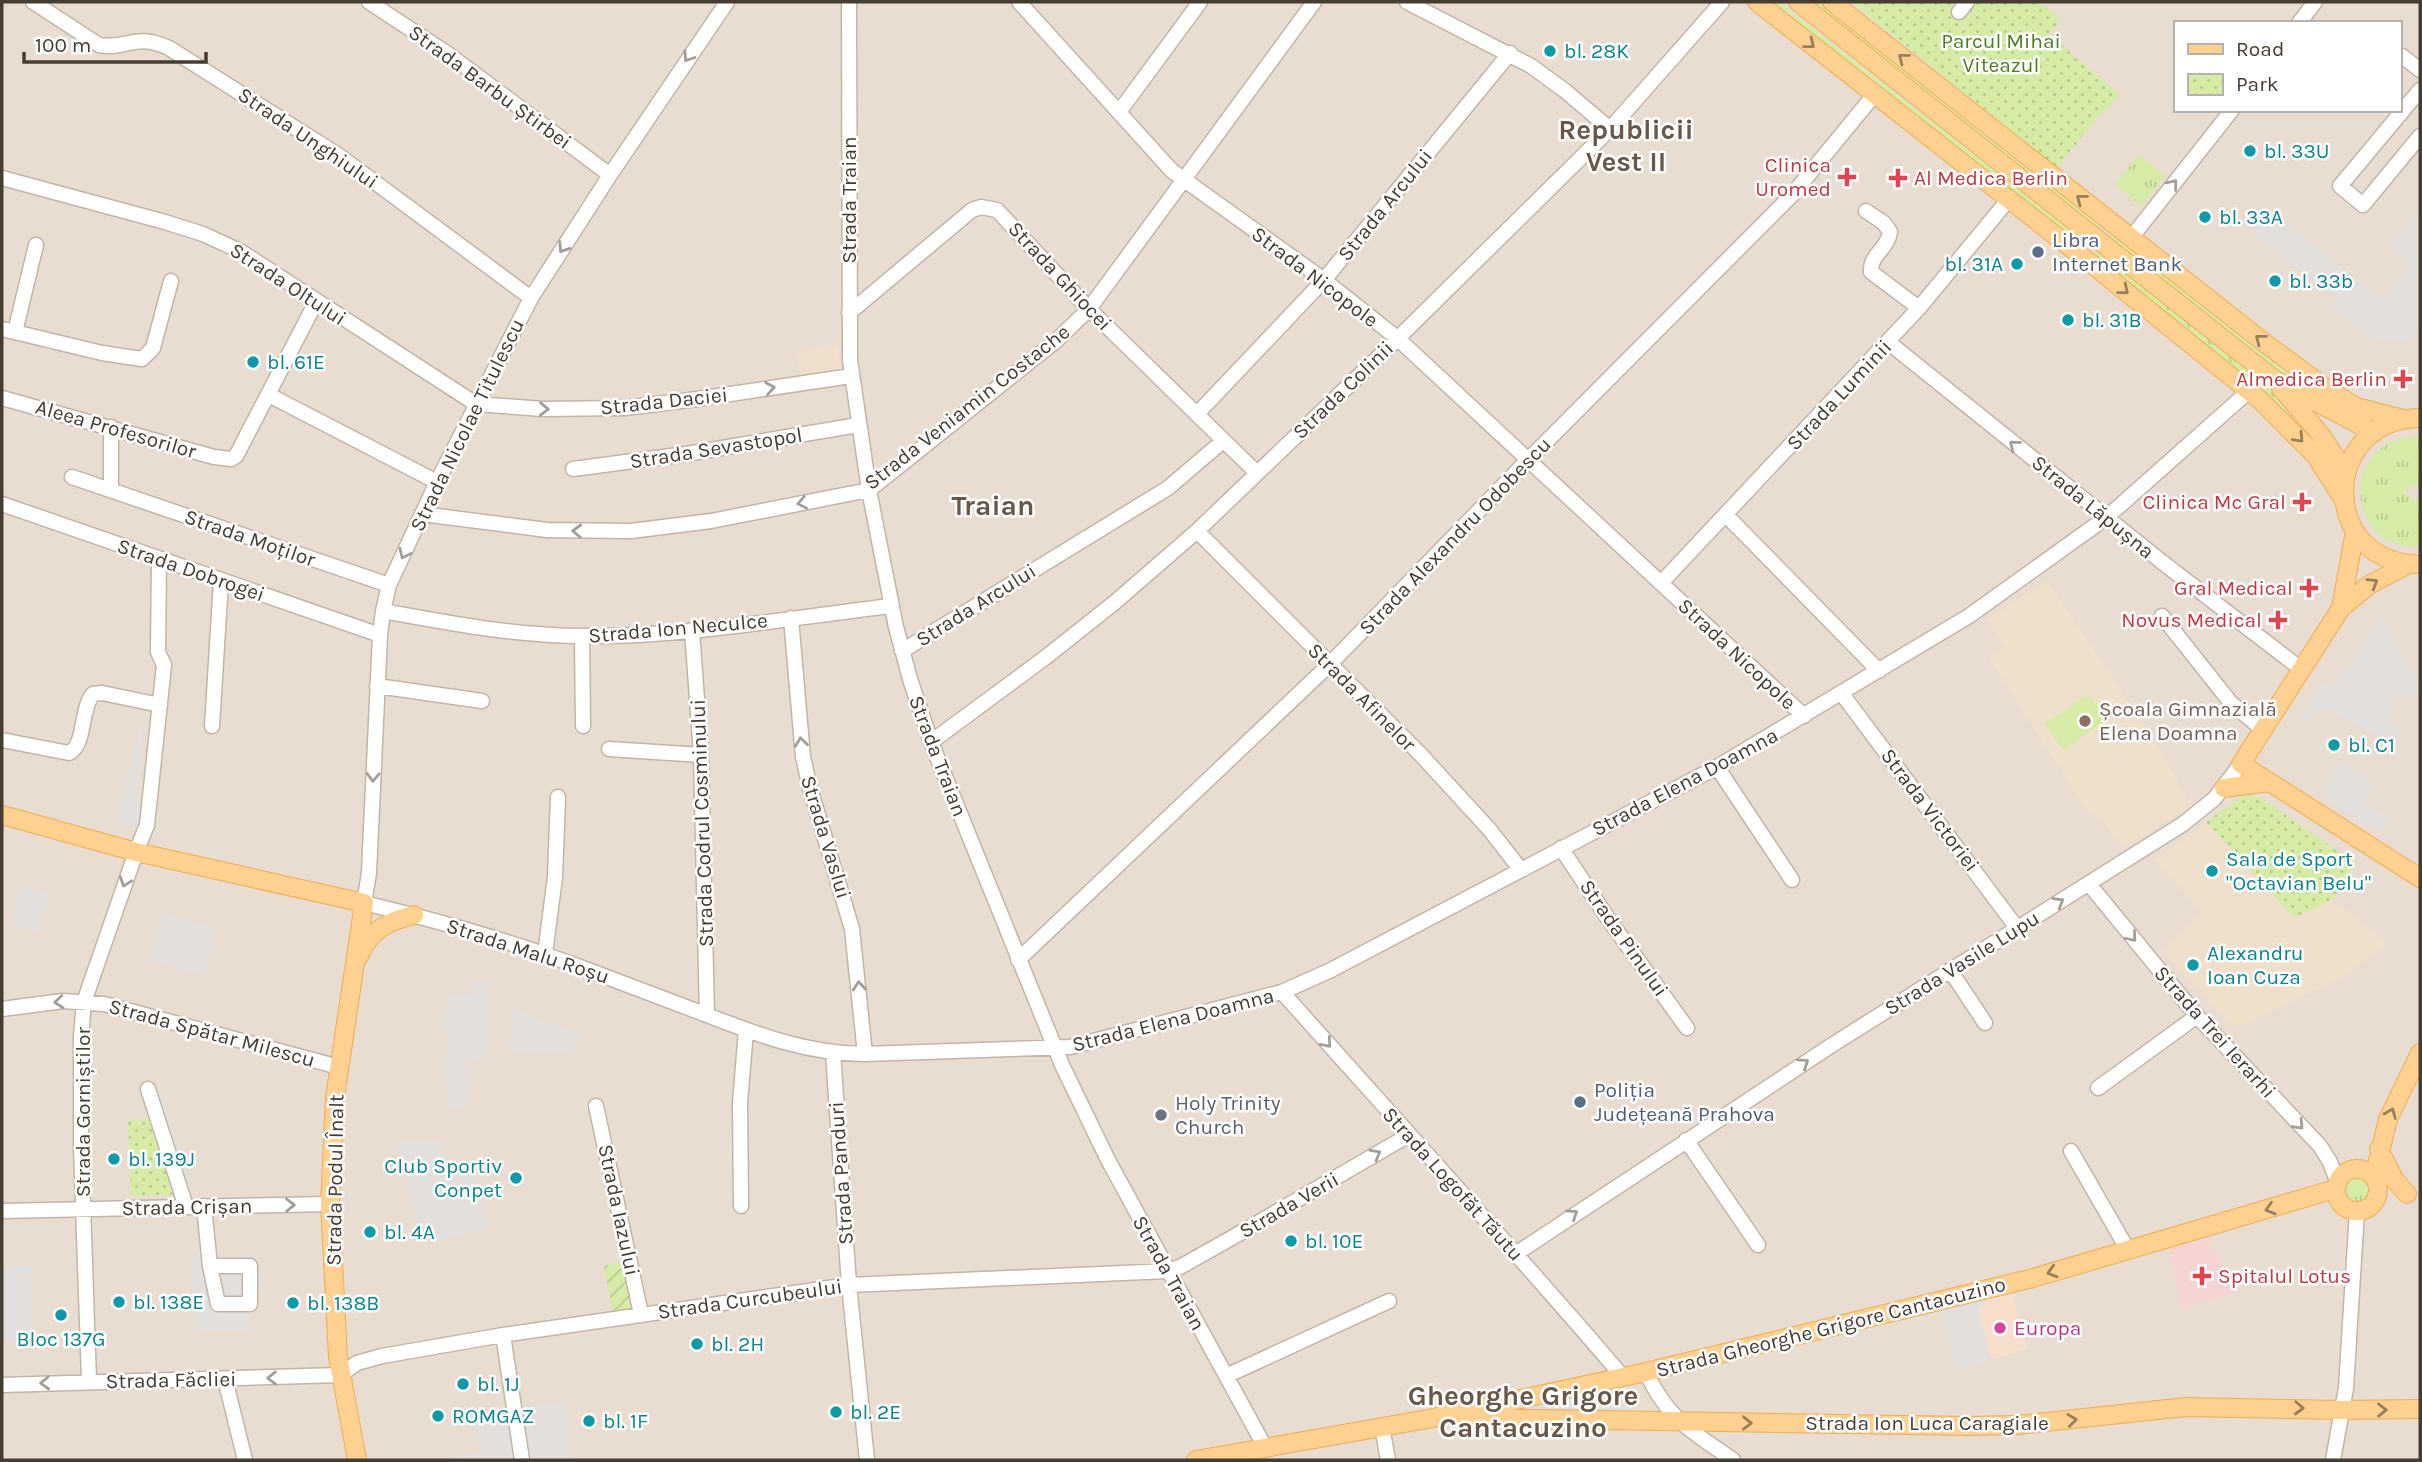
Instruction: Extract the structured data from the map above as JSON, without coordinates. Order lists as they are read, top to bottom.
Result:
{
  "streets": {
    "main road": [
      "Strada Malu Roșu",
      "Strada Vasile Lupu",
      "Strada Podul Înalt",
      "Strada Gheorghe Grigore Cantacuzino",
      "Strada Ion Luca Caragiale"
    ],
    "street": [
      "Strada Barbu Știrbei",
      "Strada Unghiului",
      "Strada Traian",
      "Strada Arcului",
      "Strada Ghiocei",
      "Strada Nicopole",
      "Strada Oltului",
      "Strada Colinii",
      "Strada Luminii",
      "Strada Daciei",
      "Strada Veniamin Costache",
      "Strada Nicolae Titulescu",
      "Aleea Profesorilor",
      "Strada Sevastopol",
      "Strada Lăpușna",
      "Strada Alexandru Odobescu",
      "Strada Moților",
      "Strada Dobrogei",
      "Strada Ion Neculce",
      "Strada Afinelor",
      "Strada Elena Doamna",
      "Strada Victoriei",
      "Strada Codrul Cosminului",
      "Strada Vaslui",
      "Strada Pinului",
      "Strada Trei Ierarhi",
      "Strada Spătar Milescu",
      "Strada Gorniștilor",
      "Strada Panduri",
      "Strada Logofăt Tăutu",
      "Strada Verii",
      "Strada Crișan",
      "Strada Iazului",
      "Strada Curcubeului",
      "Strada Făcliei"
    ]
  },
  "crossings": [
    ["Strada Barbu Știrbei", "Strada Nicolae Titulescu"],
    ["Strada Unghiului", "Strada Nicolae Titulescu"],
    ["Strada Traian", "Strada Arcului"],
    ["Strada Traian", "Strada Ghiocei"],
    ["Strada Traian", "Strada Colinii"],
    ["Strada Traian", "Strada Daciei"],
    ["Strada Traian", "Strada Veniamin Costache"],
    ["Strada Traian", "Strada Sevastopol"],
    ["Strada Traian", "Strada Alexandru Odobescu"],
    ["Strada Traian", "Strada Ion Neculce"],
    ["Strada Traian", "Strada Elena Doamna"],
    ["Strada Traian", "Strada Malu Roșu"],
    ["Strada Traian", "Strada Verii"],
    ["Strada Traian", "Strada Curcubeului"],
    ["Strada Traian", "Strada Gheorghe Grigore Cantacuzino"],
    ["Strada Arcului", "Strada Ghiocei"],
    ["Strada Arcului", "Strada Nicopole"],
    ["Strada Ghiocei", "Strada Colinii"],
    ["Strada Ghiocei", "Strada Veniamin Costache"],
    ["Strada Nicopole", "Strada Colinii"],
    ["Strada Nicopole", "Strada Luminii"],
    ["Strada Nicopole", "Strada Veniamin Costache"],
    ["Strada Nicopole", "Strada Alexandru Odobescu"],
    ["Strada Nicopole", "Strada Elena Doamna"],
    ["Strada Oltului", "Strada Daciei"],
    ["Strada Oltului", "Strada Nicolae Titulescu"],
    ["Strada Colinii", "Strada Afinelor"],
    ["Strada Luminii", "Strada Lăpușna"],
    ["Strada Daciei", "Strada Nicolae Titulescu"],
    ["Strada Veniamin Costache", "Strada Nicolae Titulescu"],
    ["Strada Nicolae Titulescu", "Strada Moților"],
    ["Strada Nicolae Titulescu", "Strada Dobrogei"],
    ["Strada Nicolae Titulescu", "Strada Ion Neculce"],
    ["Strada Nicolae Titulescu", "Strada Malu Roșu"],
    ["Strada Nicolae Titulescu", "Strada Podul Înalt"],
    ["Strada Lăpușna", "Strada Elena Doamna"],
    ["Strada Lăpușna", "Strada Vasile Lupu"],
    ["Strada Alexandru Odobescu", "Strada Afinelor"],
    ["Strada Dobrogei", "Strada Gorniștilor"],
    ["Strada Ion Neculce", "Strada Codrul Cosminului"],
    ["Strada Ion Neculce", "Strada Vaslui"],
    ["Strada Afinelor", "Strada Elena Doamna"],
    ["Strada Elena Doamna", "Strada Victoriei"],
    ["Strada Elena Doamna", "Strada Pinului"],
    ["Strada Elena Doamna", "Strada Malu Roșu"],
    ["Strada Elena Doamna", "Strada Logofăt Tăutu"],
    ["Strada Victoriei", "Strada Vasile Lupu"],
    ["Strada Codrul Cosminului", "Strada Malu Roșu"],
    ["Strada Vaslui", "Strada Malu Roșu"],
    ["Strada Malu Roșu", "Strada Gorniștilor"],
    ["Strada Malu Roșu", "Strada Panduri"],
    ["Strada Malu Roșu", "Strada Podul Înalt"],
    ["Strada Vasile Lupu", "Strada Trei Ierarhi"],
    ["Strada Vasile Lupu", "Strada Logofăt Tăutu"],
    ["Strada Trei Ierarhi", "Strada Gheorghe Grigore Cantacuzino"],
    ["Strada Spătar Milescu", "Strada Gorniștilor"],
    ["Strada Spătar Milescu", "Strada Podul Înalt"],
    ["Strada Gorniștilor", "Strada Crișan"],
    ["Strada Gorniștilor", "Strada Făcliei"],
    ["Strada Panduri", "Strada Curcubeului"],
    ["Strada Podul Înalt", "Strada Crișan"],
    ["Strada Podul Înalt", "Strada Curcubeului"],
    ["Strada Podul Înalt", "Strada Făcliei"],
    ["Strada Logofăt Tăutu", "Strada Verii"],
    ["Strada Logofăt Tăutu", "Strada Gheorghe Grigore Cantacuzino"],
    ["Strada Verii", "Strada Curcubeului"],
    ["Strada Iazului", "Strada Curcubeului"],
    ["Strada Curcubeului", "Strada Făcliei"],
    ["Strada Gheorghe Grigore Cantacuzino", "Strada Ion Luca Caragiale"]
  ],
  "one_way": [
    "Strada Daciei",
    "Strada Veniamin Costache",
    "Strada Nicolae Titulescu",
    "Strada Lăpușna",
    "Strada Vaslui",
    "Strada Vasile Lupu",
    "Strada Trei Ierarhi",
    "Strada Logofăt Tăutu",
    "Strada Crișan",
    "Strada Gheorghe Grigore Cantacuzino",
    "Strada Făcliei",
    "Strada Ion Luca Caragiale"
  ],
  "districts": ["Republicii Vest II", "Traian", "Gheorghe Grigore Cantacuzino"],
  "parks": ["Parcul Mihai Viteazul"],
  "places": {
    "other": [
      "bl. 28K",
      "bl. 33U",
      "bl. 33A",
      "Libra Internet Bank",
      "bl. 31A",
      "bl. 33b",
      "bl. 31B",
      "bl. 61E",
      "Școala Gimnazială Elena Doamna",
      "bl. C1",
      "Sala de Sport \"Octavian Belu\"",
      "Alexandru Ioan Cuza",
      "Poliția Județeană Prahova",
      "Holy Trinity Church",
      "bl. 139J",
      "Club Sportiv Conpet",
      "bl. 4A",
      "bl. 10E",
      "bl. 138E",
      "bl. 138B",
      "Bloc 137G",
      "Europa",
      "bl. 2H",
      "bl. 1J",
      "bl. 2E",
      "ROMGAZ",
      "bl. 1F"
    ],
    "health": [
      "Clinica Uromed",
      "Al Medica Berlin",
      "Almedica Berlin",
      "Clinica Mc Gral",
      "Gral Medical",
      "Novus Medical",
      "Spitalul Lotus"
    ]
  },
  "legend": ["Road", "Park"],
  "scale_bar": "100 m"
}
